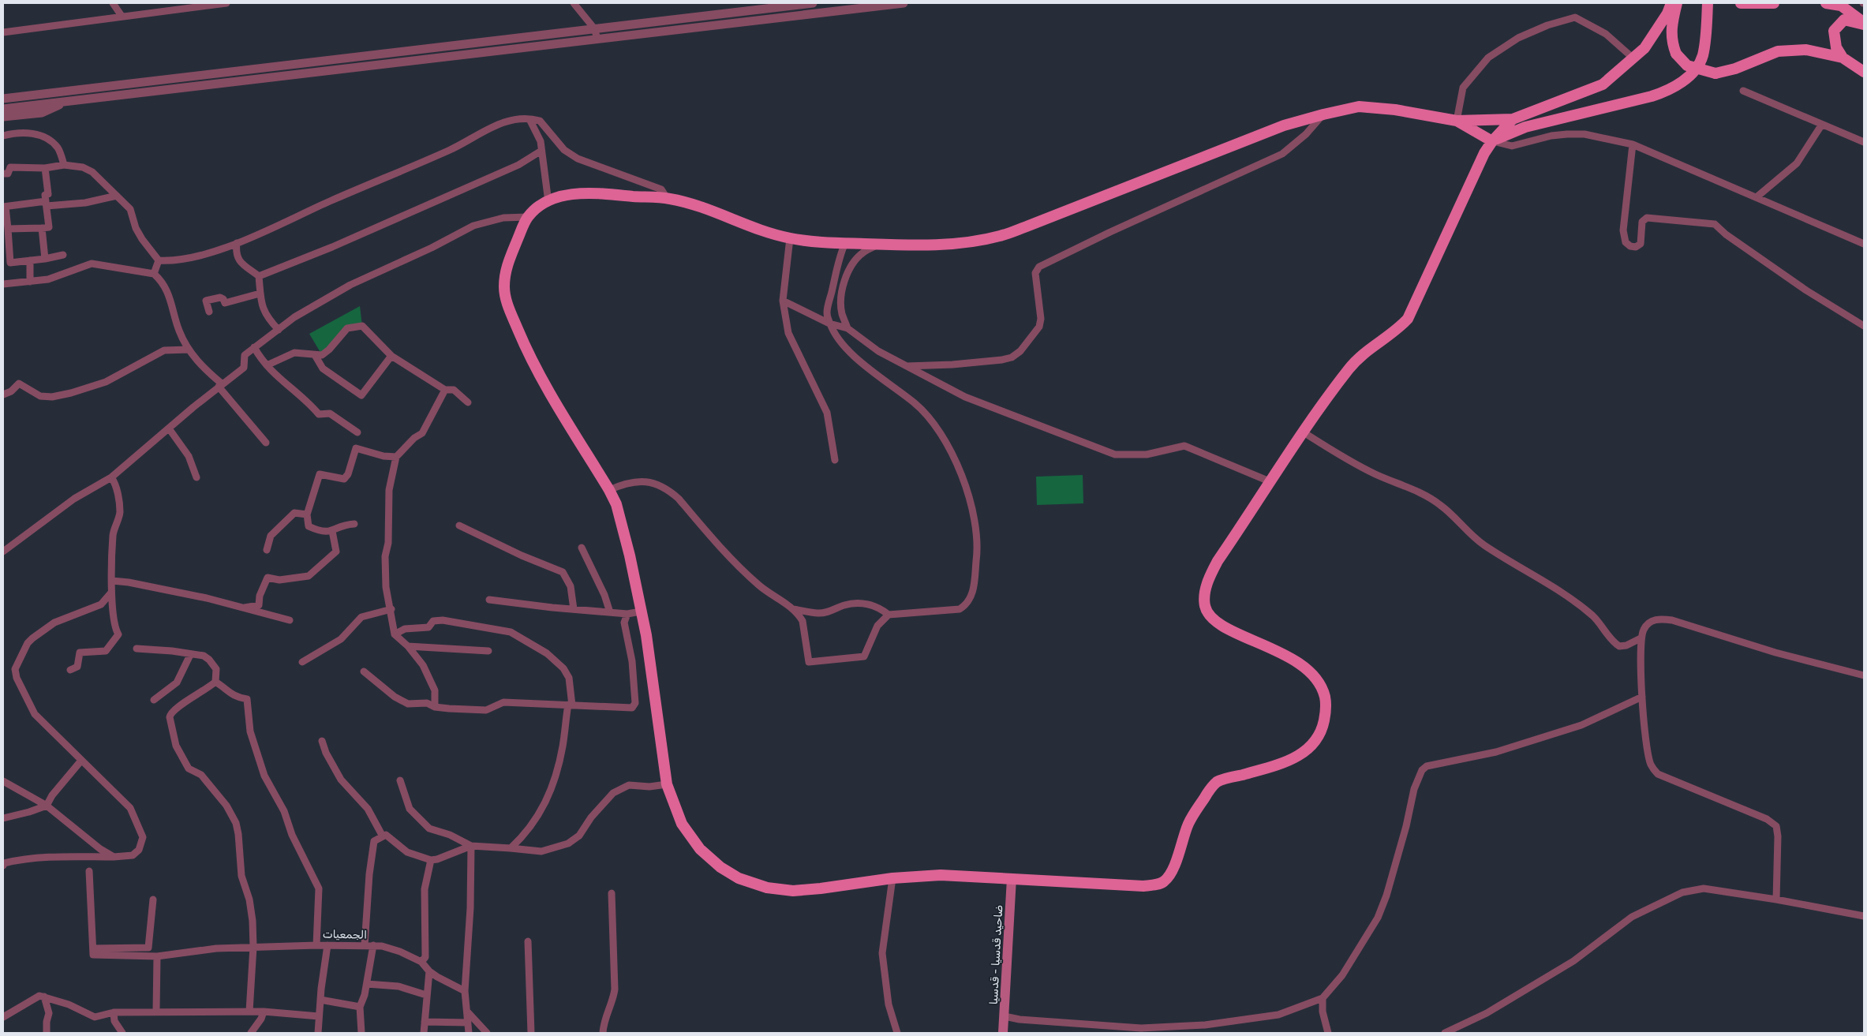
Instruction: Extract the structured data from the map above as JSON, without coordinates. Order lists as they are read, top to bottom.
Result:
{
  "streets": {
    "main road": ["ضاحيد قدسيا - قدسيا"],
    "street": ["الجمعيات"]
  }
}
